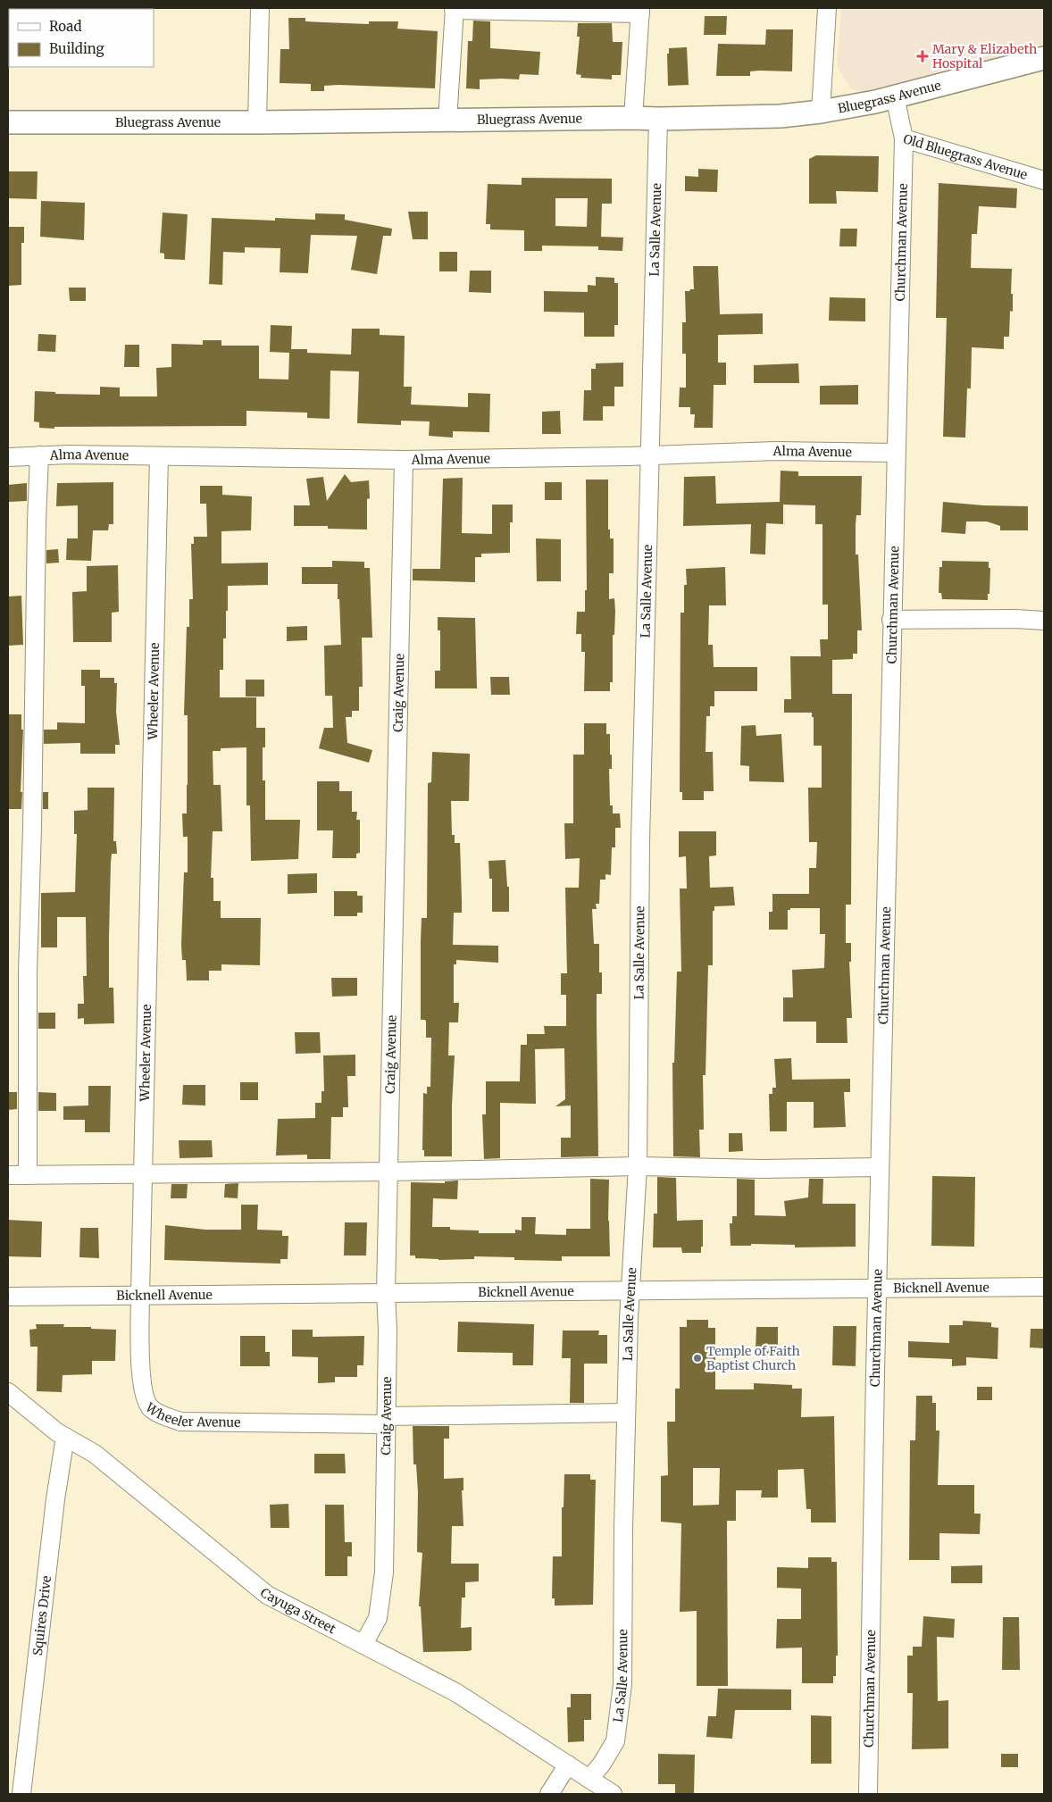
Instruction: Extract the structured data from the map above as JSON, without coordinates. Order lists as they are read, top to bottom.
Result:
{
  "streets": {
    "street": [
      "Bluegrass Avenue",
      "Old Bluegrass Avenue",
      "La Salle Avenue",
      "Churchman Avenue",
      "Alma Avenue",
      "Wheeler Avenue",
      "Craig Avenue",
      "Bicknell Avenue",
      "Cayuga Street",
      "Squires Drive"
    ]
  },
  "crossings": [
    ["Bluegrass Avenue", "Old Bluegrass Avenue"],
    ["Bluegrass Avenue", "La Salle Avenue"],
    ["Old Bluegrass Avenue", "Churchman Avenue"],
    ["La Salle Avenue", "Alma Avenue"],
    ["La Salle Avenue", "Bicknell Avenue"],
    ["La Salle Avenue", "Cayuga Street"],
    ["Churchman Avenue", "Alma Avenue"],
    ["Churchman Avenue", "Bicknell Avenue"],
    ["Alma Avenue", "Wheeler Avenue"],
    ["Alma Avenue", "Craig Avenue"],
    ["Wheeler Avenue", "Craig Avenue"],
    ["Wheeler Avenue", "Bicknell Avenue"],
    ["Craig Avenue", "Bicknell Avenue"],
    ["Craig Avenue", "Cayuga Street"],
    ["Cayuga Street", "Squires Drive"]
  ],
  "places": {
    "health": ["Mary & Elizabeth Hospital"],
    "other": ["Temple of Faith Baptist Church"]
  },
  "legend": ["Road", "Building"]
}
